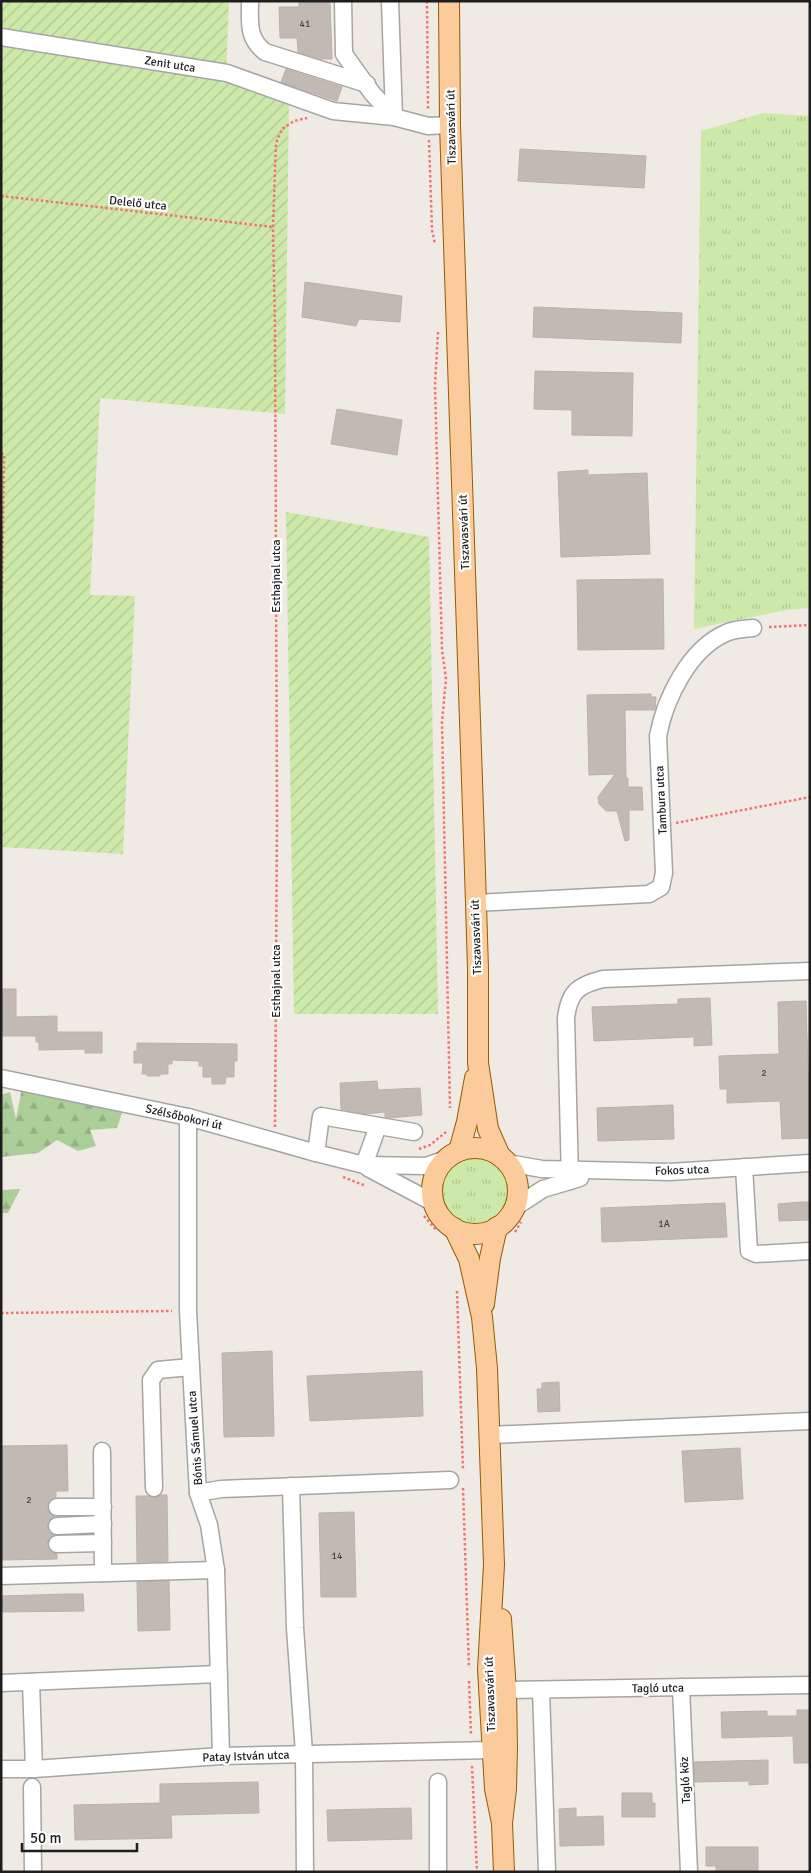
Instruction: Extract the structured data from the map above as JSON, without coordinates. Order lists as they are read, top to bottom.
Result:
{
  "streets": {
    "main road": ["Tiszavasvári út"],
    "street": [
      "Zenit utca",
      "Tambura utca",
      "Szélsőbokori út",
      "Fokos utca",
      "Bónis Sámuel utca",
      "Tagló utca",
      "Patay István utca",
      "Tagló köz"
    ],
    "path": ["Delelő utca", "Esthajnal utca"]
  },
  "crossings": [
    ["Zenit utca", "Esthajnal utca"],
    ["Tiszavasvári út", "Tambura utca"],
    ["Tiszavasvári út", "Tagló utca"],
    ["Tiszavasvári út", "Patay István utca"],
    ["Delelő utca", "Esthajnal utca"],
    ["Esthajnal utca", "Szélsőbokori út"],
    ["Szélsőbokori út", "Bónis Sámuel utca"],
    ["Bónis Sámuel utca", "Patay István utca"],
    ["Tagló utca", "Tagló köz"]
  ],
  "house_numbers": [
    "41",
    "2",
    "1A",
    "2",
    "14"
  ],
  "scale_bar": "50 m"
}
